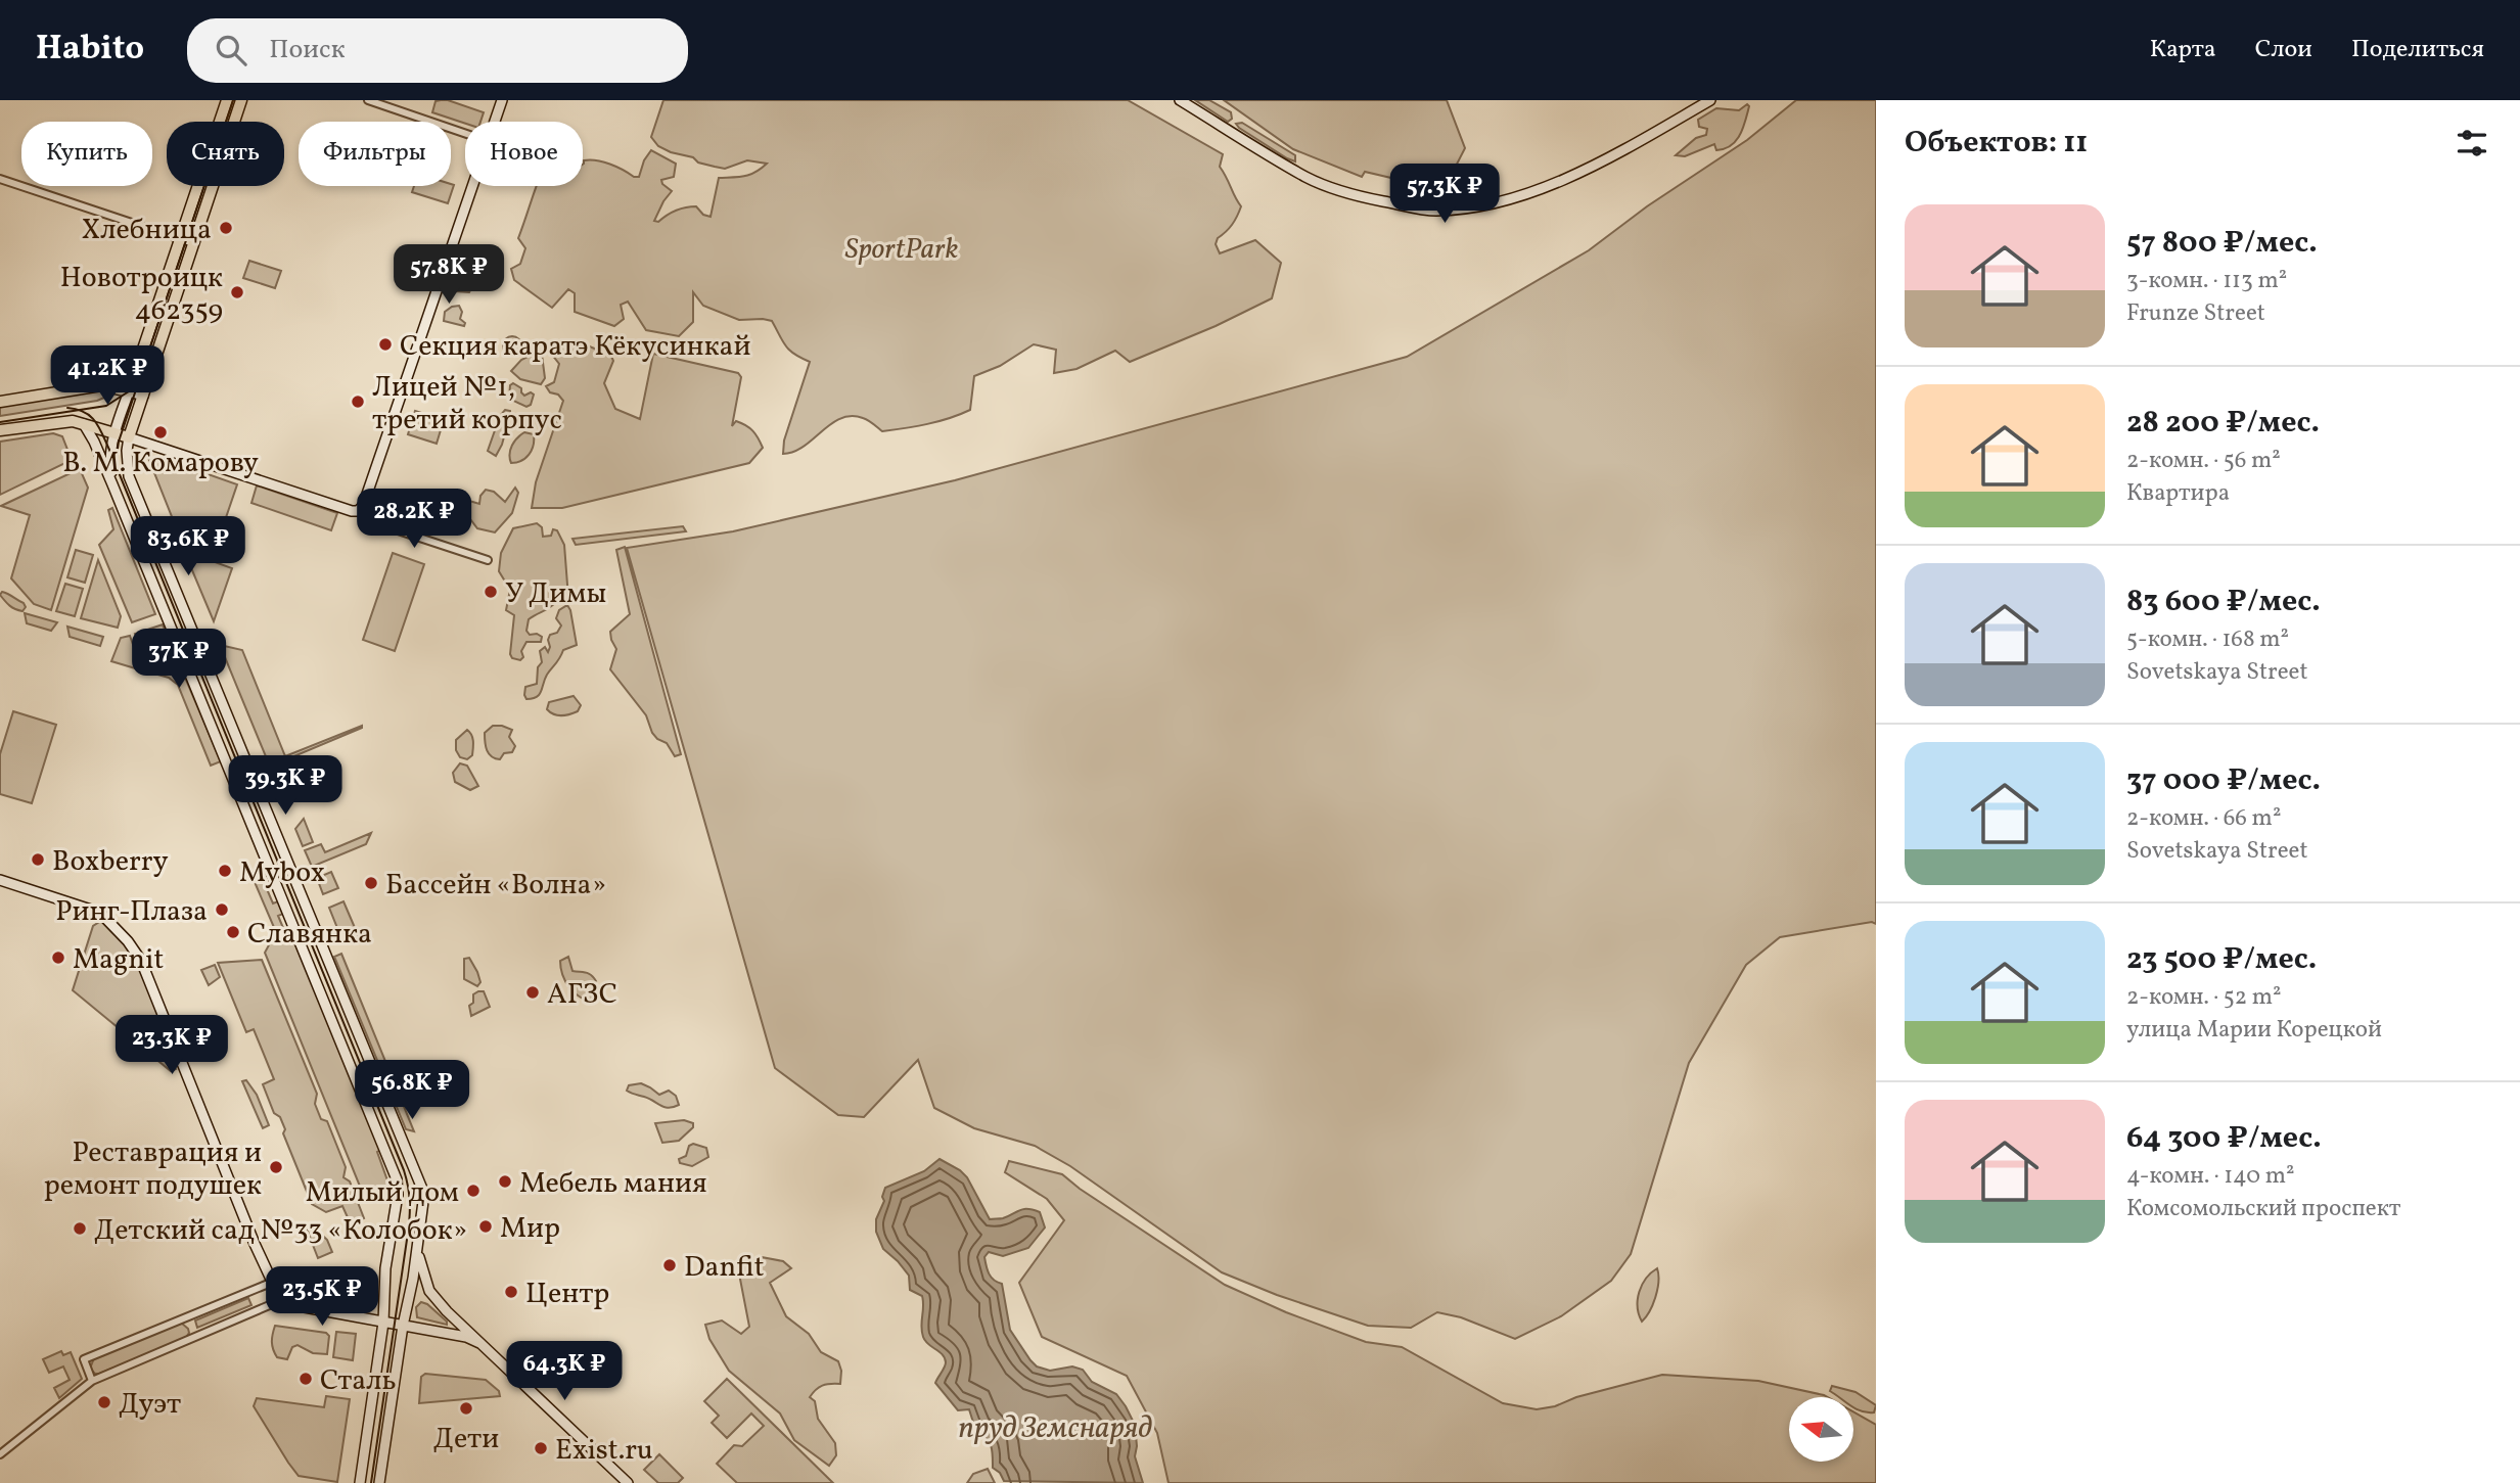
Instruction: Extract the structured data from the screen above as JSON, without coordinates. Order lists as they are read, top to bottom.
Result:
{
  "water": ["пруд Земснаряд"],
  "parks": ["SportPark"],
  "places": [
    "Хлебница",
    "Новотроицк 462359",
    "Секция каратэ Кёкусинкай",
    "Лицей №1, третий корпус",
    "В. М. Комарову",
    "У Димы",
    "Boxberry",
    "Mybox",
    "Бассейн «Волна»",
    "Ринг-Плаза",
    "Славянка",
    "Magnit",
    "АГЗС",
    "Реставрация и ремонт подушек",
    "Мебель мания",
    "Милый дом",
    "Мир",
    "Детский сад №33 «Колобок»",
    "Danfit",
    "Центр",
    "Сталь",
    "Дуэт",
    "Дети",
    "Exist.ru"
  ],
  "north": "left",
  "page": {
    "header": "Habito",
    "search": "Поиск",
    "nav": ["Карта", "Слои", "Поделиться"],
    "heading": "Объектов: 11",
    "chip": [
      "Купить",
      "Снять",
      "Фильтры",
      "Новое"
    ],
    "price": [
      "57.3K ₽",
      "57.8K ₽",
      "41.2K ₽",
      "28.2K ₽",
      "83.6K ₽",
      "37K ₽",
      "39.3K ₽",
      "23.3K ₽",
      "56.8K ₽",
      "23.5K ₽",
      "64.3K ₽"
    ],
    "list": [
      {
        "name": "57 800 ₽/мес.",
        "note": "3-комн. · 113 m² · Frunze Street"
      },
      {
        "name": "28 200 ₽/мес.",
        "note": "2-комн. · 56 m² · Квартира"
      },
      {
        "name": "83 600 ₽/мес.",
        "note": "5-комн. · 168 m² · Sovetskaya Street"
      },
      {
        "name": "37 000 ₽/мес.",
        "note": "2-комн. · 66 m² · Sovetskaya Street"
      },
      {
        "name": "23 500 ₽/мес.",
        "note": "2-комн. · 52 m² · улица Марии Корецкой"
      },
      {
        "name": "64 300 ₽/мес.",
        "note": "4-комн. · 140 m² · Комсомольский проспект"
      }
    ]
  }
}
